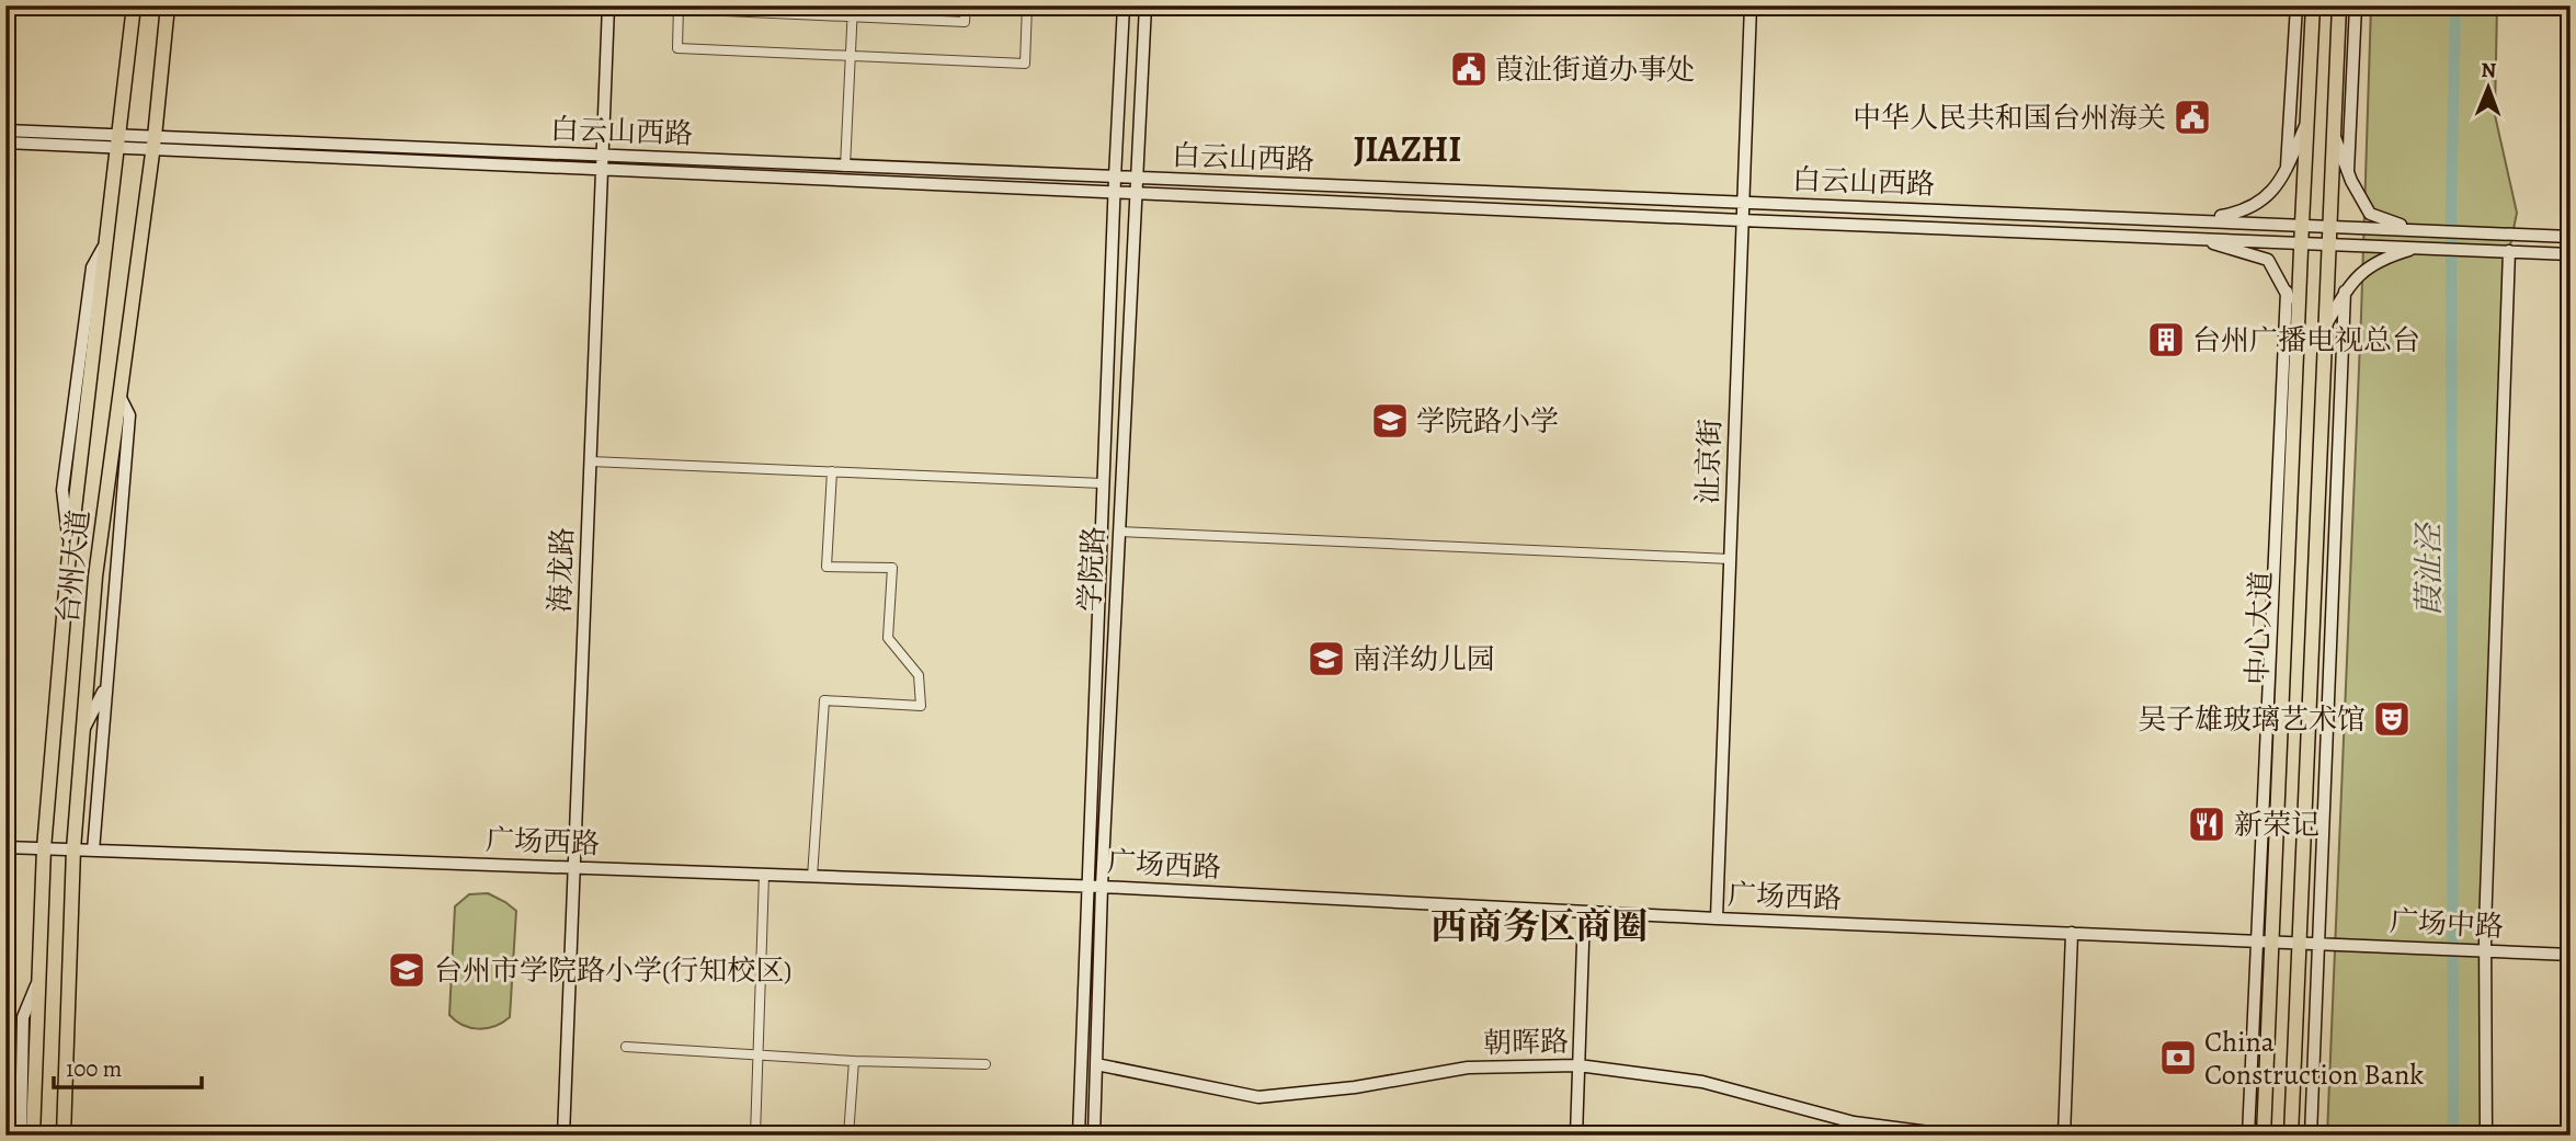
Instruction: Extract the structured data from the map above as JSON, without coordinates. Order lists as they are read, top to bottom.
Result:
{
  "streets": {
    "main road": [
      "白云山西路",
      "沚京街",
      "台州大道",
      "学院路",
      "海龙路",
      "中心大道",
      "广场西路",
      "广场中路",
      "朝晖路"
    ]
  },
  "crossings": [
    ["白云山西路", "沚京街"],
    ["白云山西路", "台州大道"],
    ["白云山西路", "学院路"],
    ["白云山西路", "海龙路"],
    ["白云山西路", "中心大道"],
    ["沚京街", "广场西路"],
    ["台州大道", "广场西路"],
    ["学院路", "广场西路"],
    ["学院路", "朝晖路"],
    ["海龙路", "广场西路"],
    ["中心大道", "广场西路"],
    ["广场西路", "广场中路"]
  ],
  "districts": ["JIAZHI", "西商务区商圈"],
  "water": ["葭沚泾"],
  "places": {
    "public building": ["葭沚街道办事处", "中华人民共和国台州海关"],
    "building": ["台州广播电视总台"],
    "school or university": ["学院路小学", "南洋幼儿园", "台州市学院路小学(行知校区)"],
    "theatre": ["吴子雄玻璃艺术馆"],
    "restaurant": ["新荣记"],
    "bank": ["China Construction Bank"]
  },
  "scale_bar": "100 m",
  "north": "top"
}
